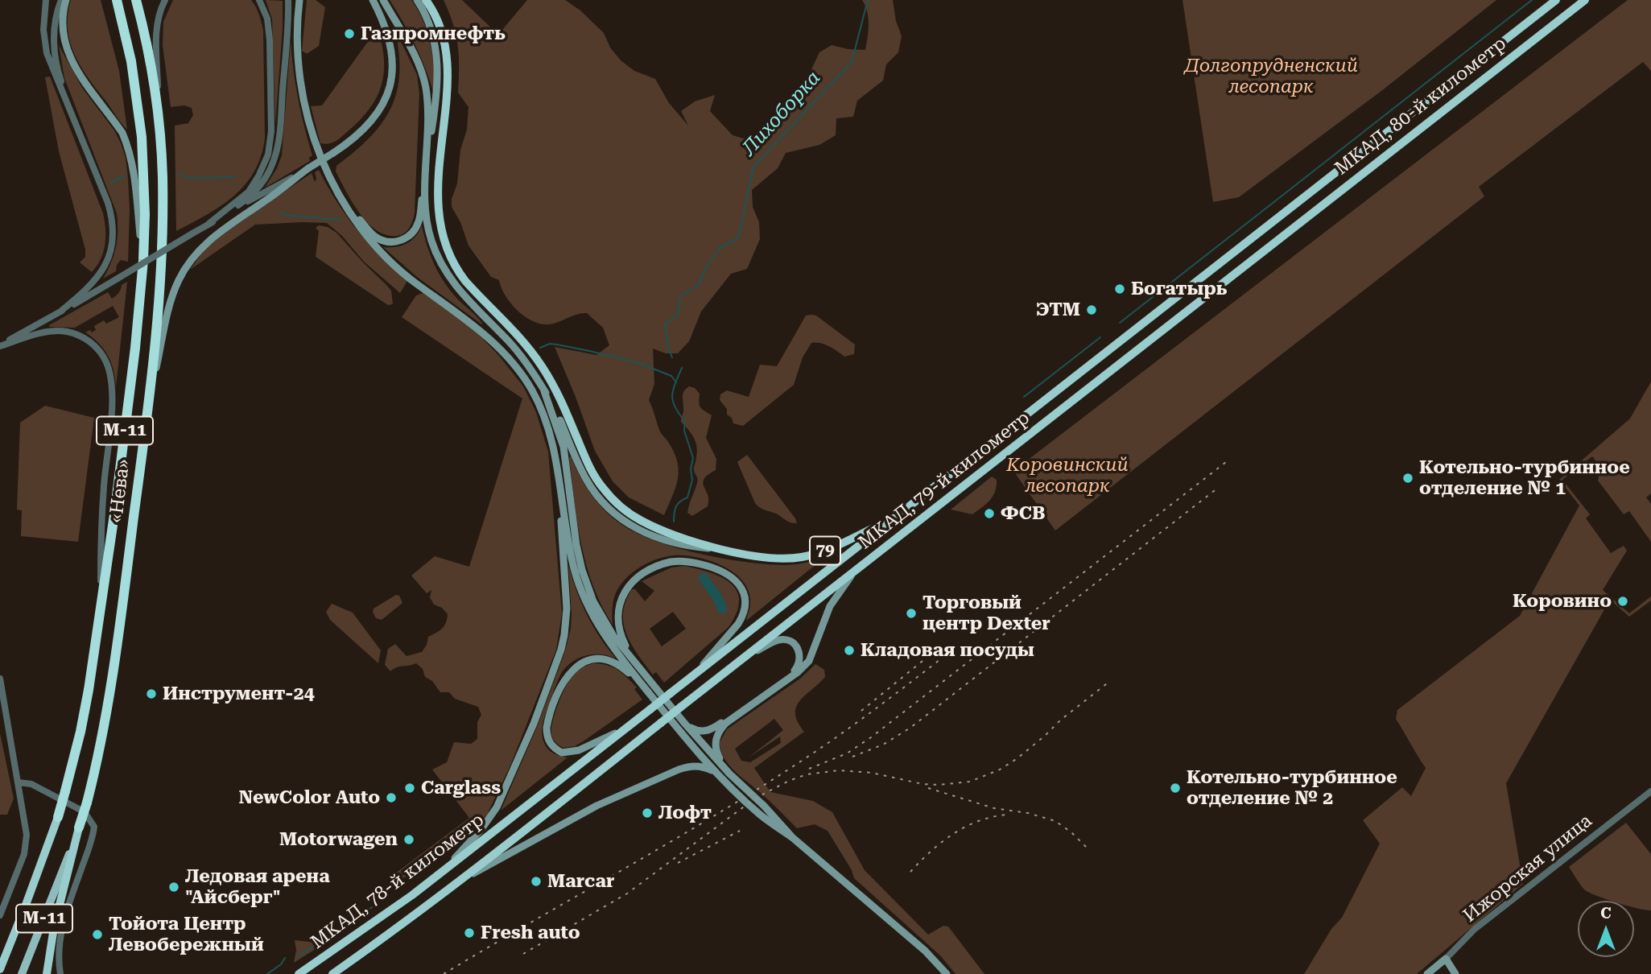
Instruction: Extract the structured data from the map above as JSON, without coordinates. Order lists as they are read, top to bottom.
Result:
{
  "streets": {
    "highway": [
      "МКАД, 80-й километр",
      "М-11",
      "МКАД, 79-й километр",
      "«Нева»",
      "79",
      "МКАД, 78-й километр"
    ],
    "main road": ["Ижорская улица"]
  },
  "crossings": [
    ["МКАД, 80-й километр", "МКАД, 79-й километр"],
    ["М-11", "«Нева»"],
    ["МКАД, 79-й километр", "79"],
    ["МКАД, 79-й километр", "МКАД, 78-й километр"]
  ],
  "water": ["Лихоборка"],
  "parks": ["Долгопрудненский лесопарк", "Коровинский лесопарк"],
  "places": [
    "Газпромнефть",
    "Богатырь",
    "ЭТМ",
    "Котельно-турбинное отделение № 1",
    "ФСВ",
    "Коровино",
    "Торговый центр Dexter",
    "Кладовая посуды",
    "Инструмент-24",
    "Carglass",
    "Котельно-турбинное отделение № 2",
    "NewColor Auto",
    "Лофт",
    "Motorwagen",
    "Marcar",
    "Ледовая арена \"Айсберг\"",
    "Fresh auto",
    "Тойота Центр Левобережный"
  ],
  "north": "top"
}
